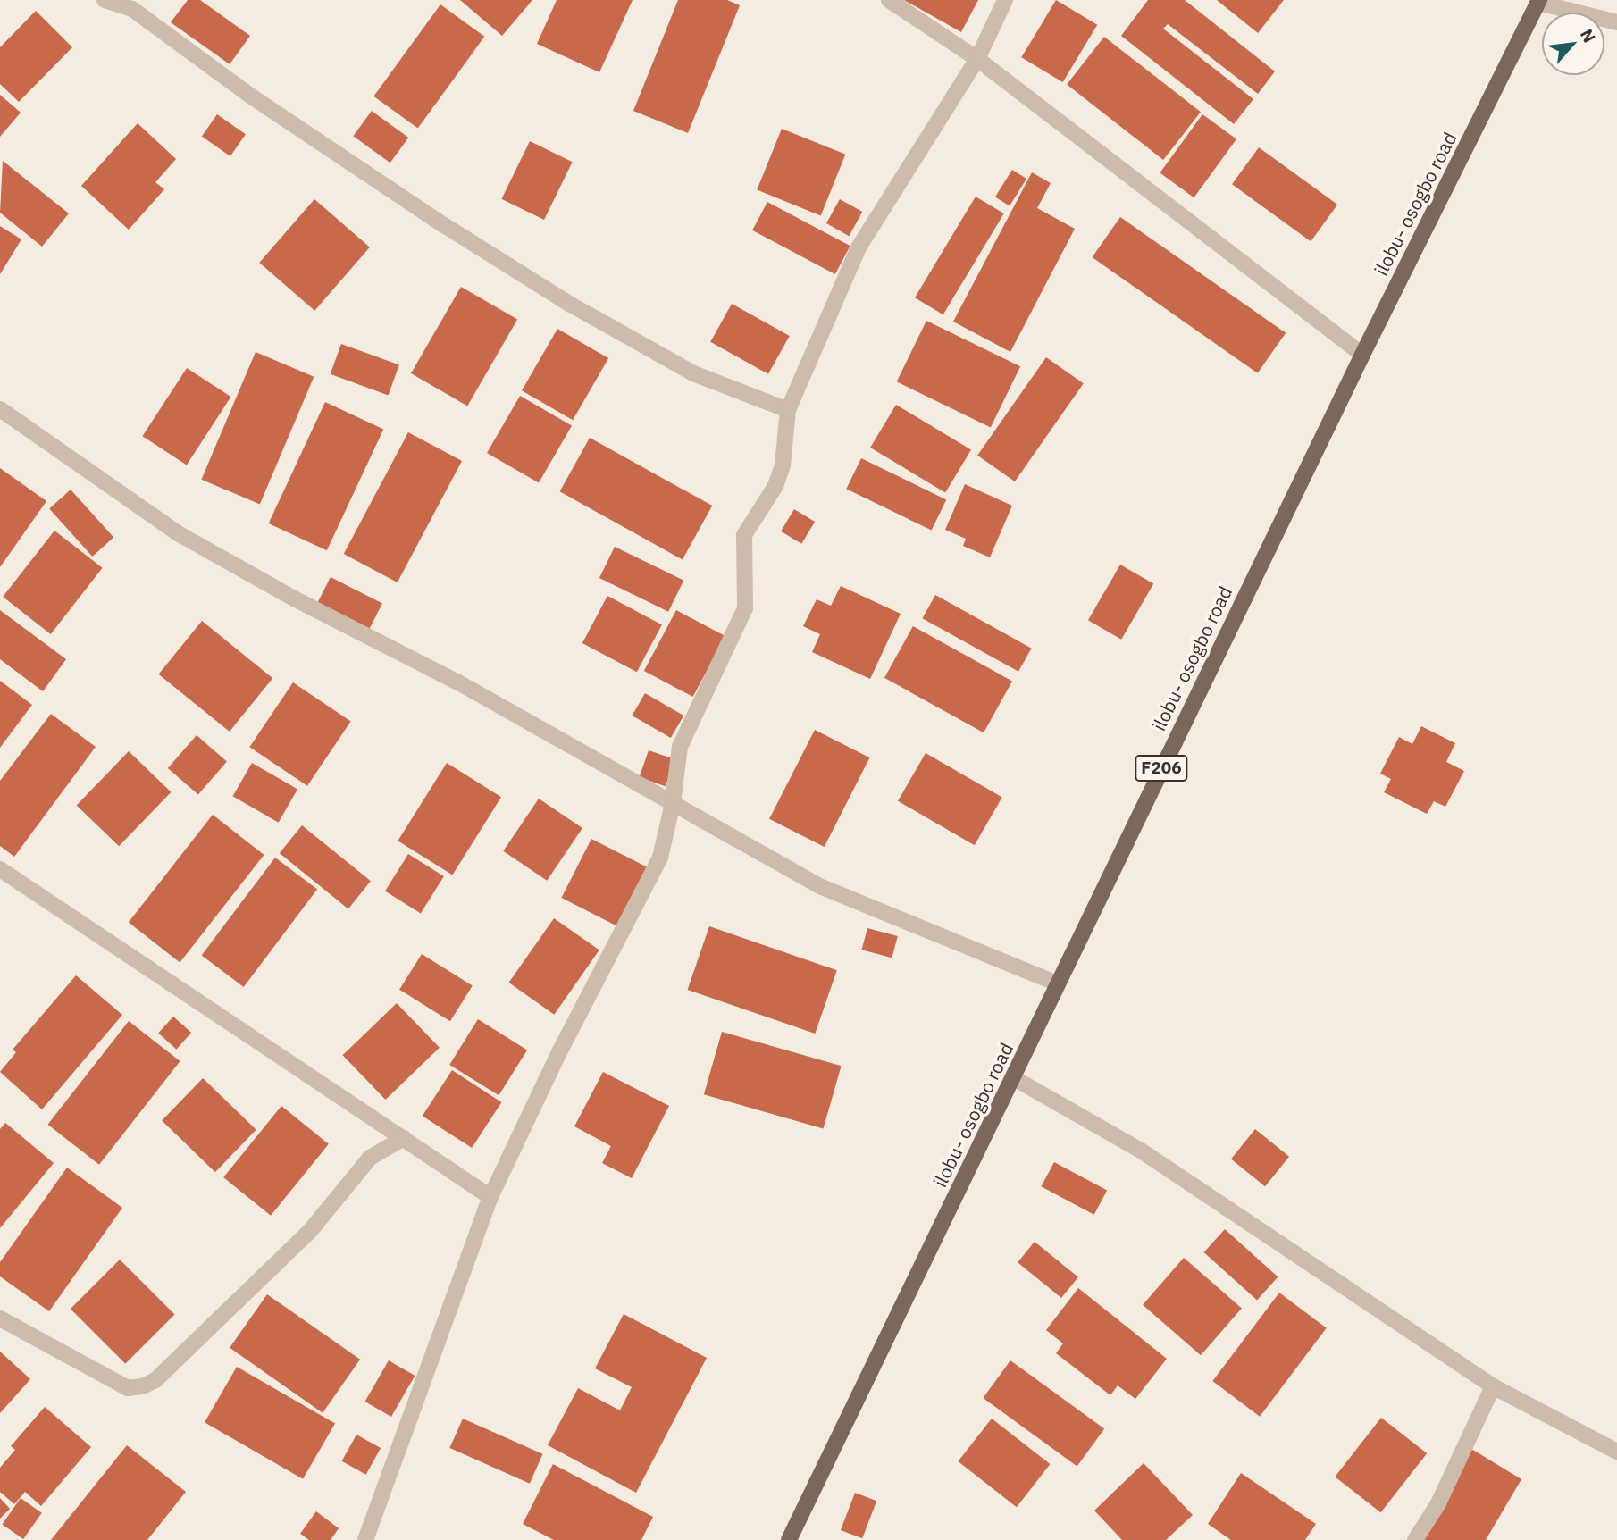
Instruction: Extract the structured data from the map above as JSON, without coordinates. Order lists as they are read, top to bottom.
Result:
{
  "streets": {
    "main road": ["ilobu- osogbo road", "F206"]
  },
  "north": "top right"
}
